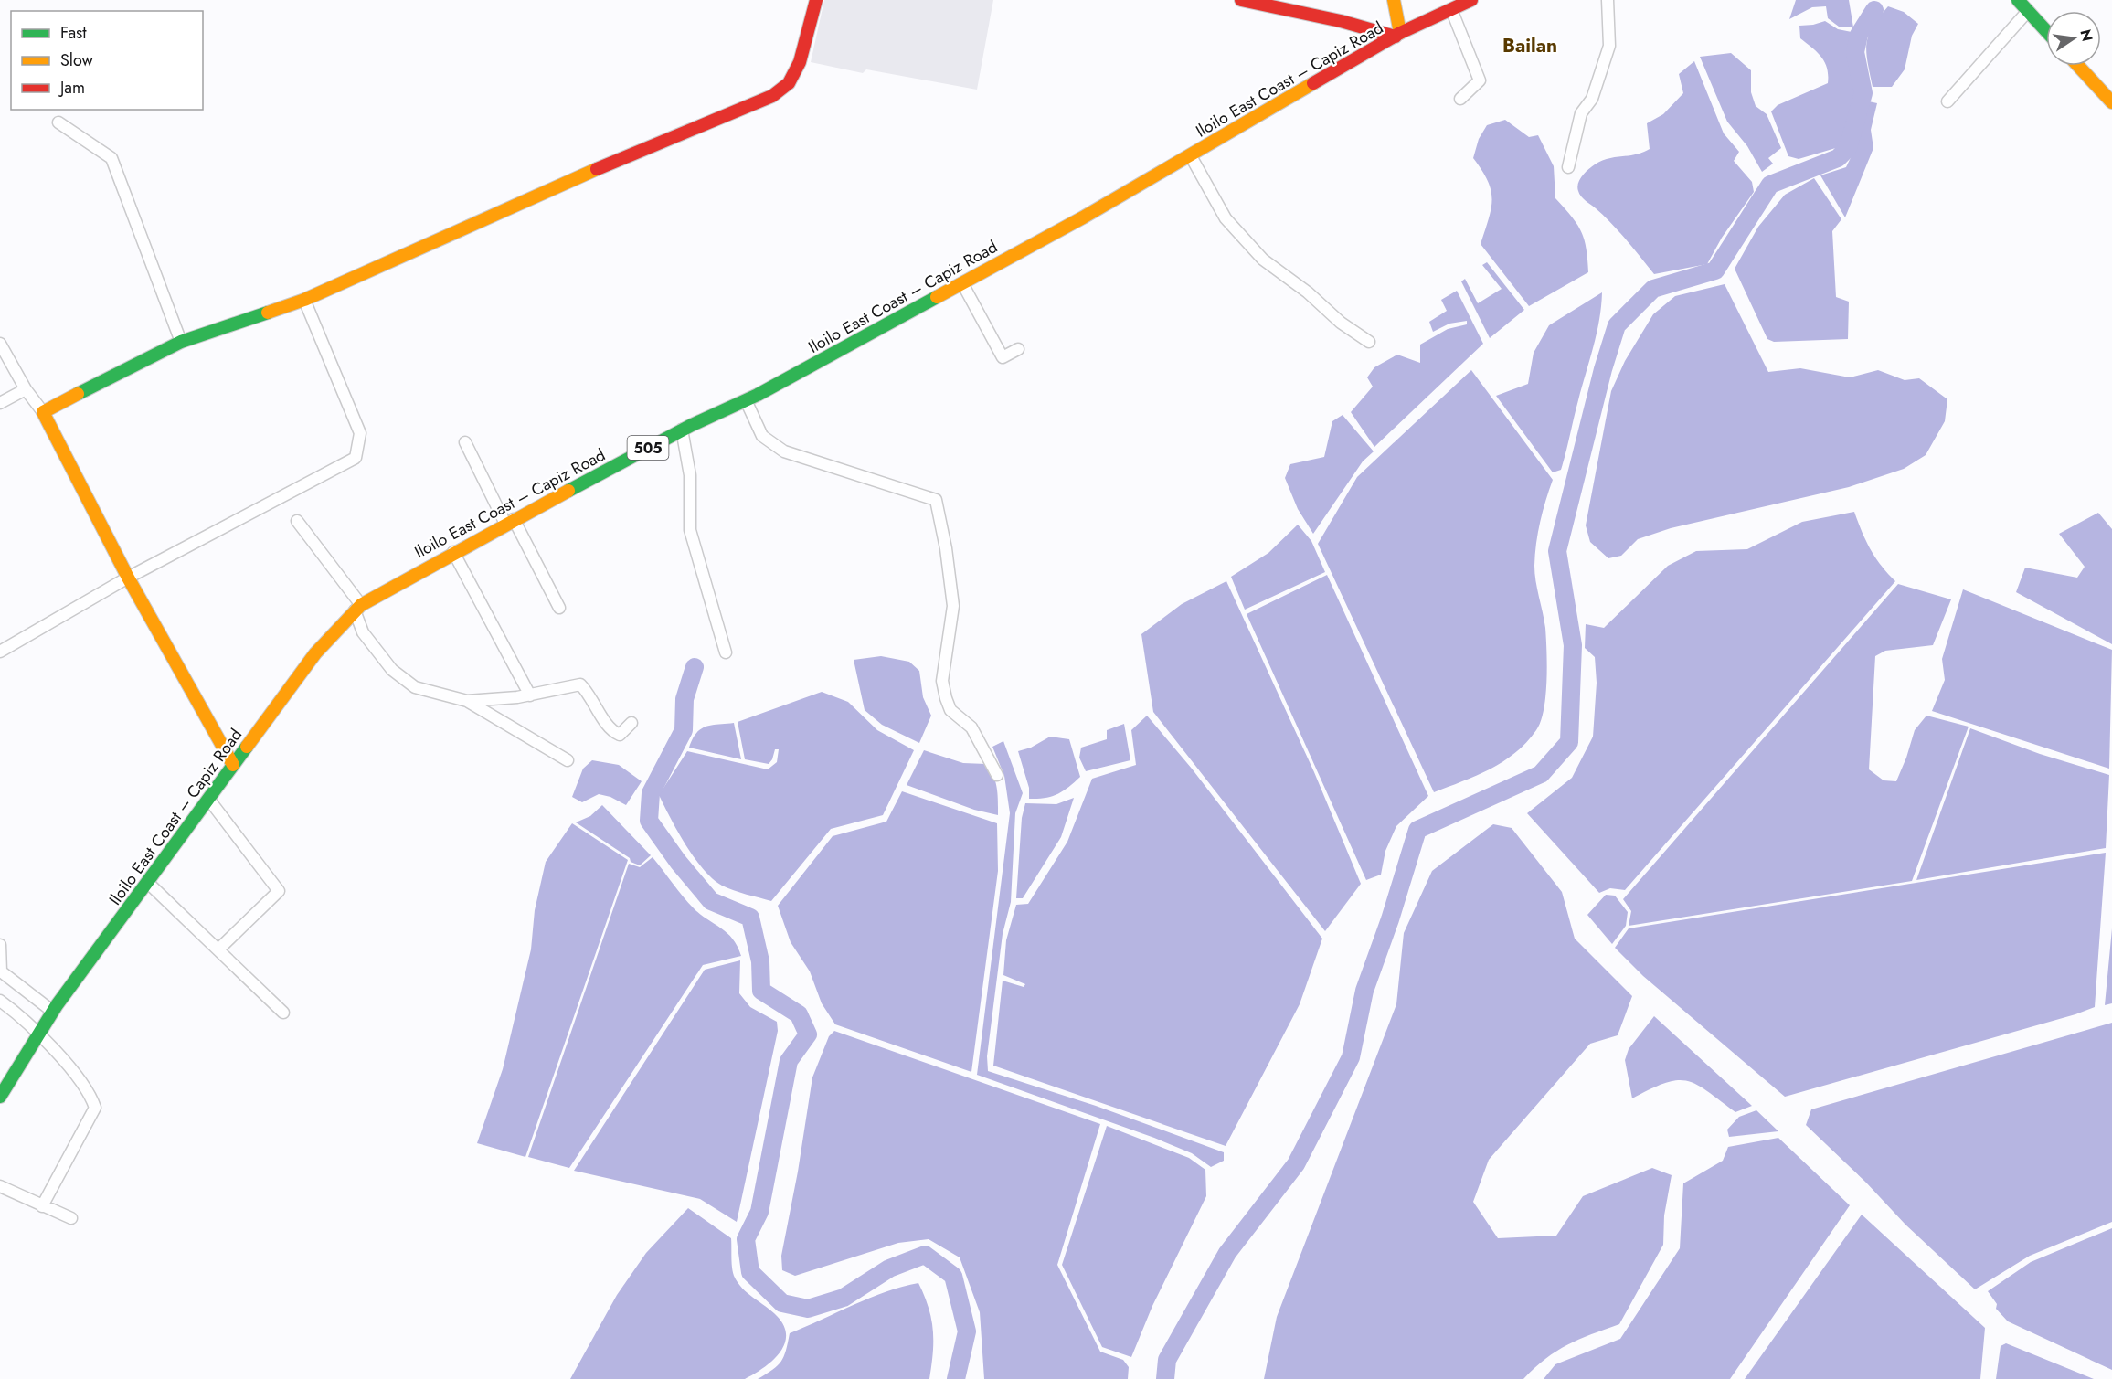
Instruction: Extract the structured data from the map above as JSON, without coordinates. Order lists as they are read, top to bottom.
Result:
{
  "streets": {
    "main road": ["Iloilo East Coast – Capiz Road", "505"]
  },
  "districts": ["Bailan"],
  "legend": ["Fast", "Slow", "Jam"],
  "north": "right"
}
